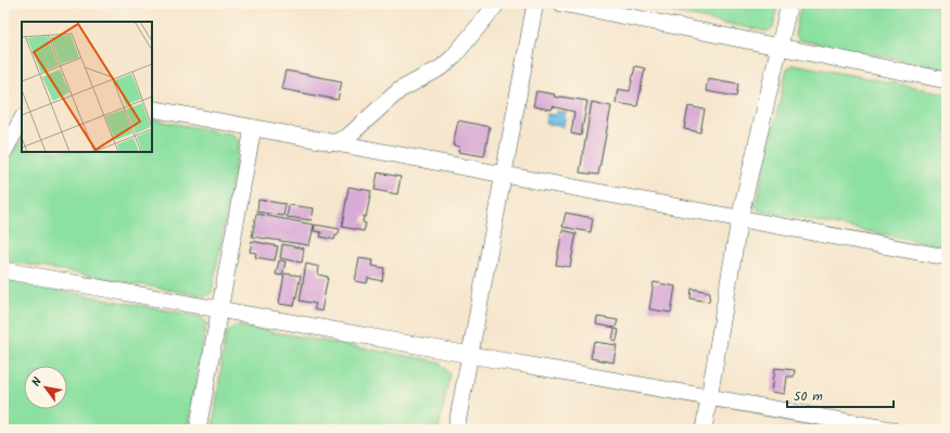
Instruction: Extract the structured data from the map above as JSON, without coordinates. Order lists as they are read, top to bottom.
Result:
{
  "scale_bar": "50 m",
  "north": "top left"
}
